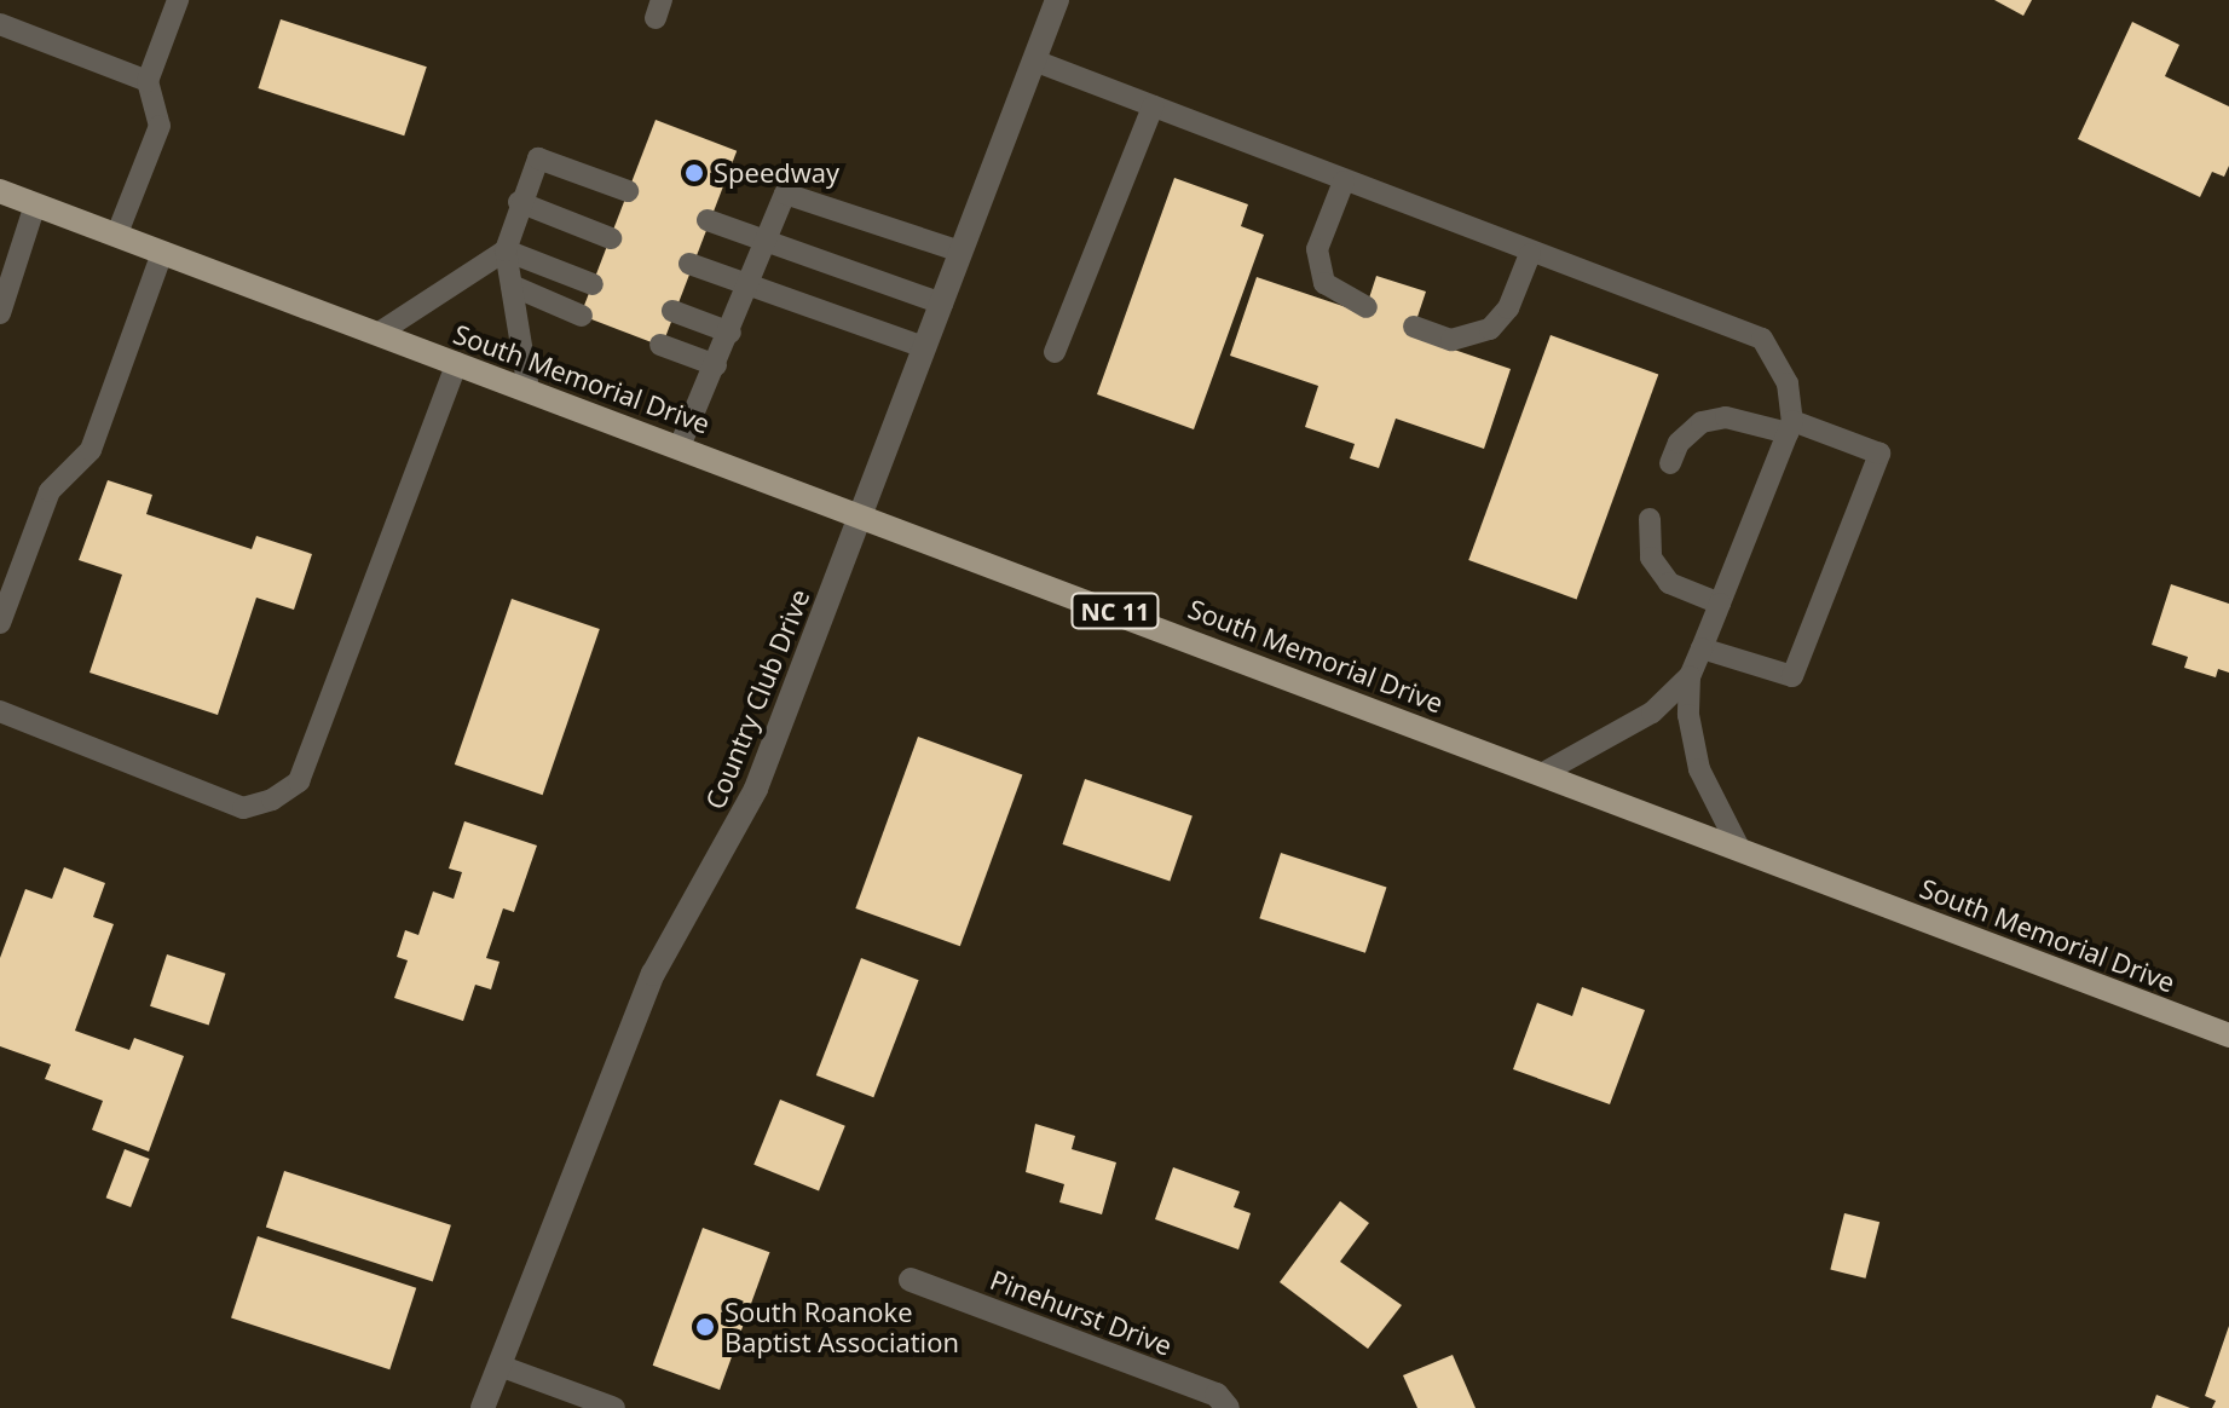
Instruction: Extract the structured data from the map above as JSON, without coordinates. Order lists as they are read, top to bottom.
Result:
{
  "streets": {
    "main road": ["South Memorial Drive", "NC 11"],
    "street": ["Country Club Drive", "Pinehurst Drive"]
  },
  "crossings": [
    ["South Memorial Drive", "Country Club Drive"]
  ],
  "places": ["Speedway", "South Roanoke Baptist Association"]
}
